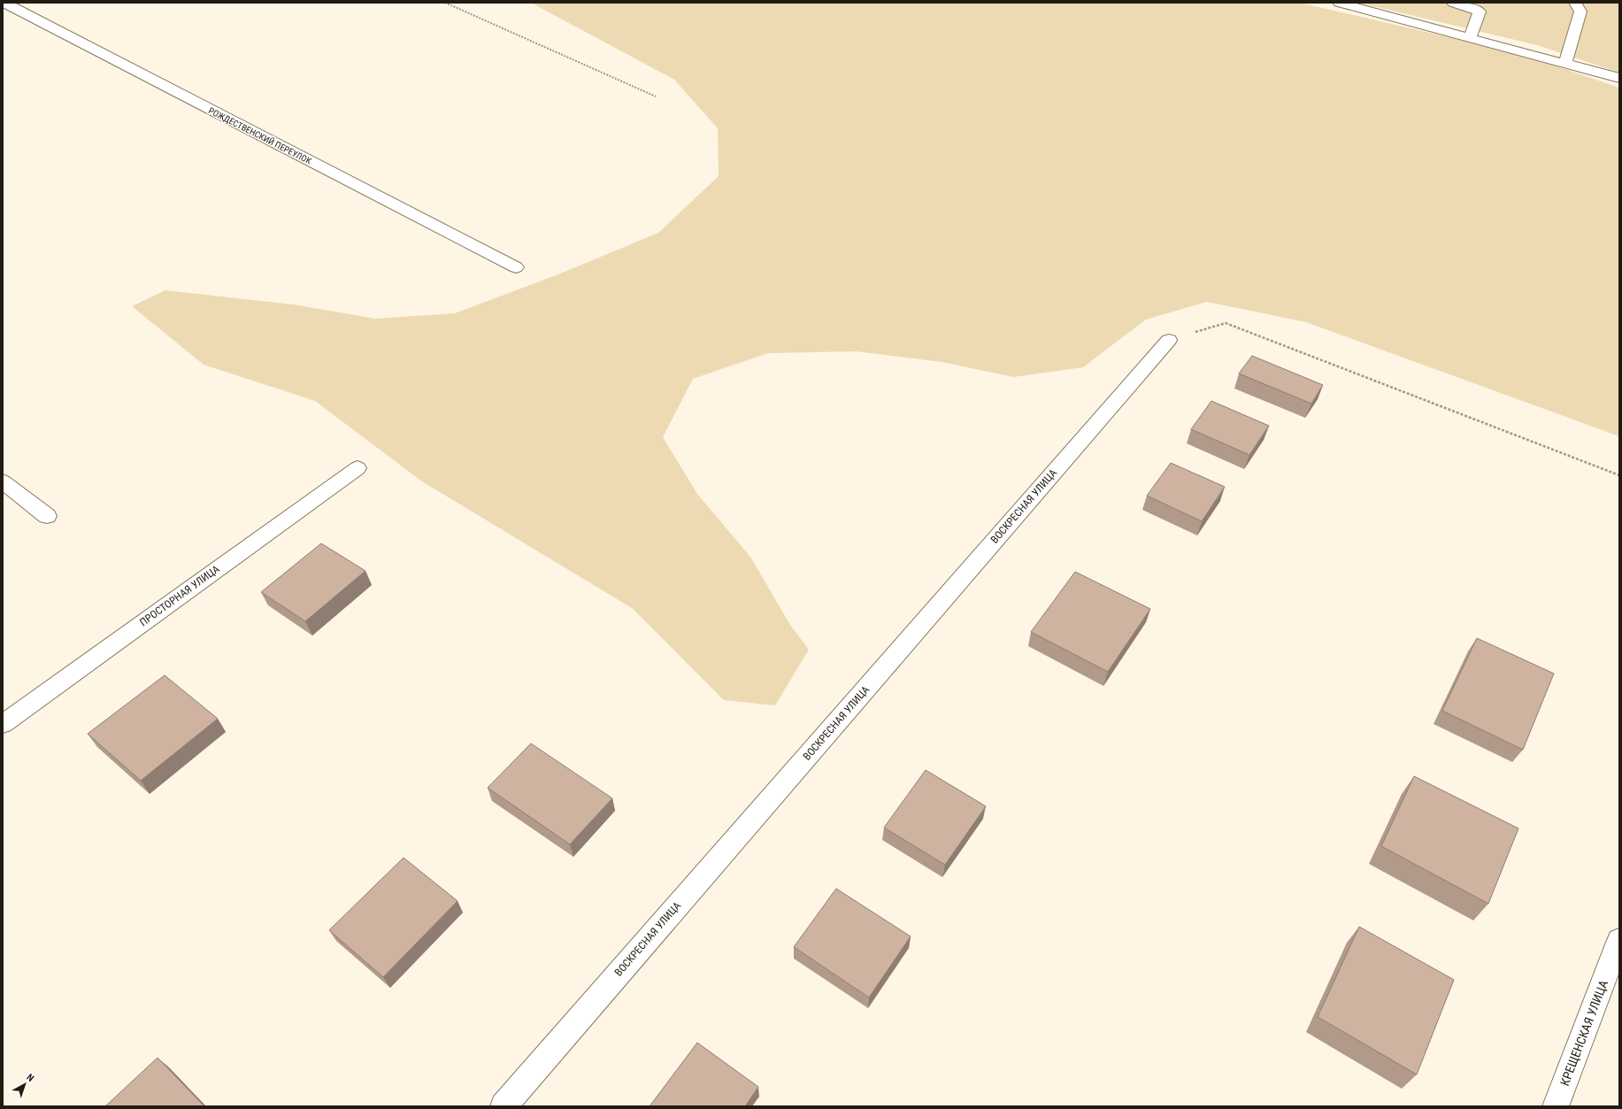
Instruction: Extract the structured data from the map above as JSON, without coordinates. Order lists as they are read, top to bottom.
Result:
{
  "streets": {
    "street": [
      "РОЖДЕСТВЕНСКИЙ ПЕРЕУЛОК",
      "ВОСКРЕСНАЯ УЛИЦА",
      "ПРОСТОРНАЯ УЛИЦА",
      "КРЕЩЕНСКАЯ УЛИЦА"
    ]
  },
  "north": "top right"
}
